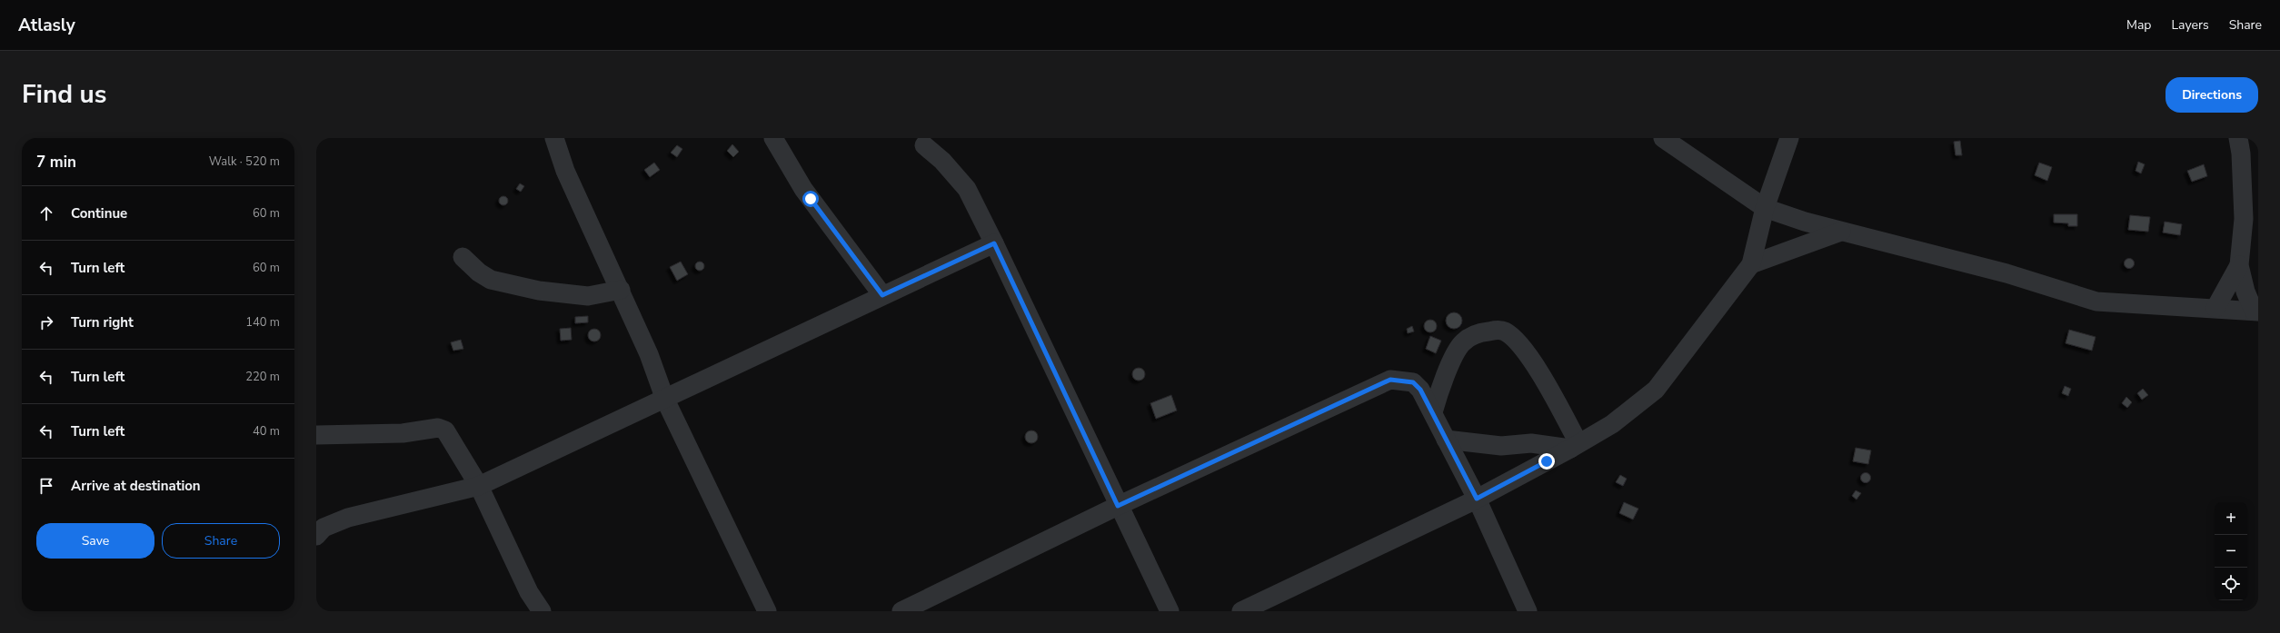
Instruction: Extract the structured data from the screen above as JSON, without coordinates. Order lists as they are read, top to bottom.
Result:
{
  "page": {
    "header": "Atlasly",
    "nav": ["Map", "Layers", "Share"],
    "title": "Find us",
    "buttons": [
      "Directions",
      ["Save", "Share"]
    ],
    "heading": ["7 min", "Walk · 520 m"],
    "list": [
      ["Continue", "60 m"],
      ["Turn left", "60 m"],
      ["Turn right", "140 m"],
      ["Turn left", "220 m"],
      ["Turn left", "40 m"],
      "Arrive at destination"
    ],
    "map_buttons": ["+", "−"]
  }
}
